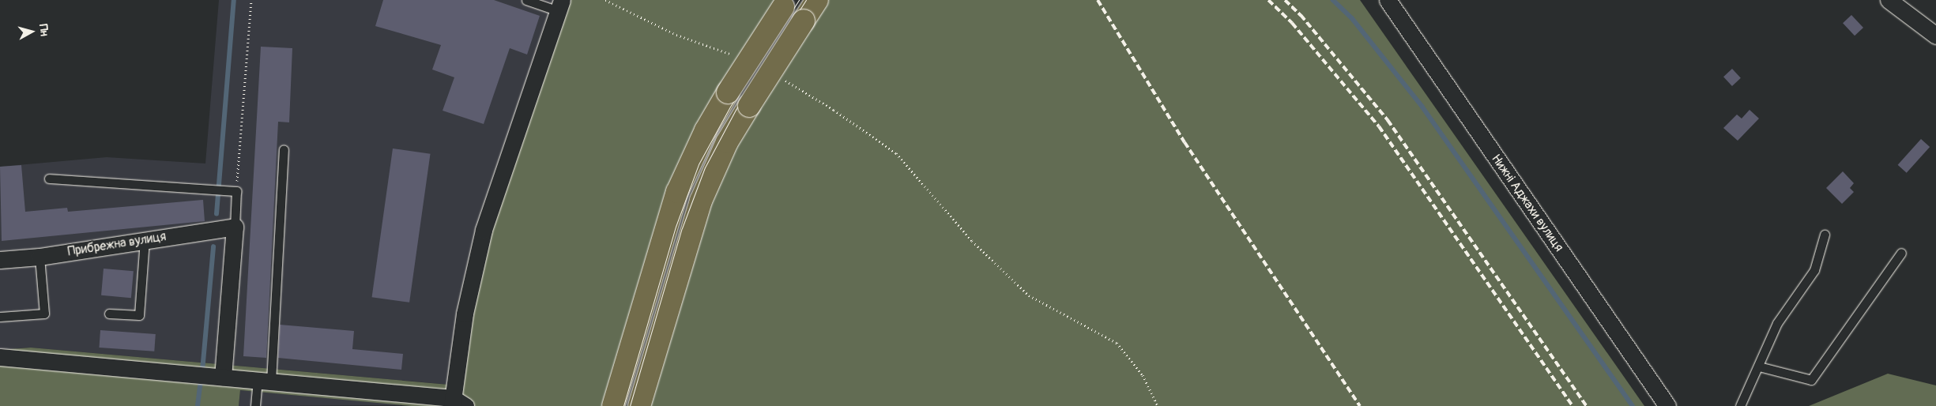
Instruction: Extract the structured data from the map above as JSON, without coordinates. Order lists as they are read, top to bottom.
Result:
{
  "streets": {
    "street": ["Нижні Аджахи вулиця", "Прибрежна вулиця"]
  },
  "north": "right"
}
